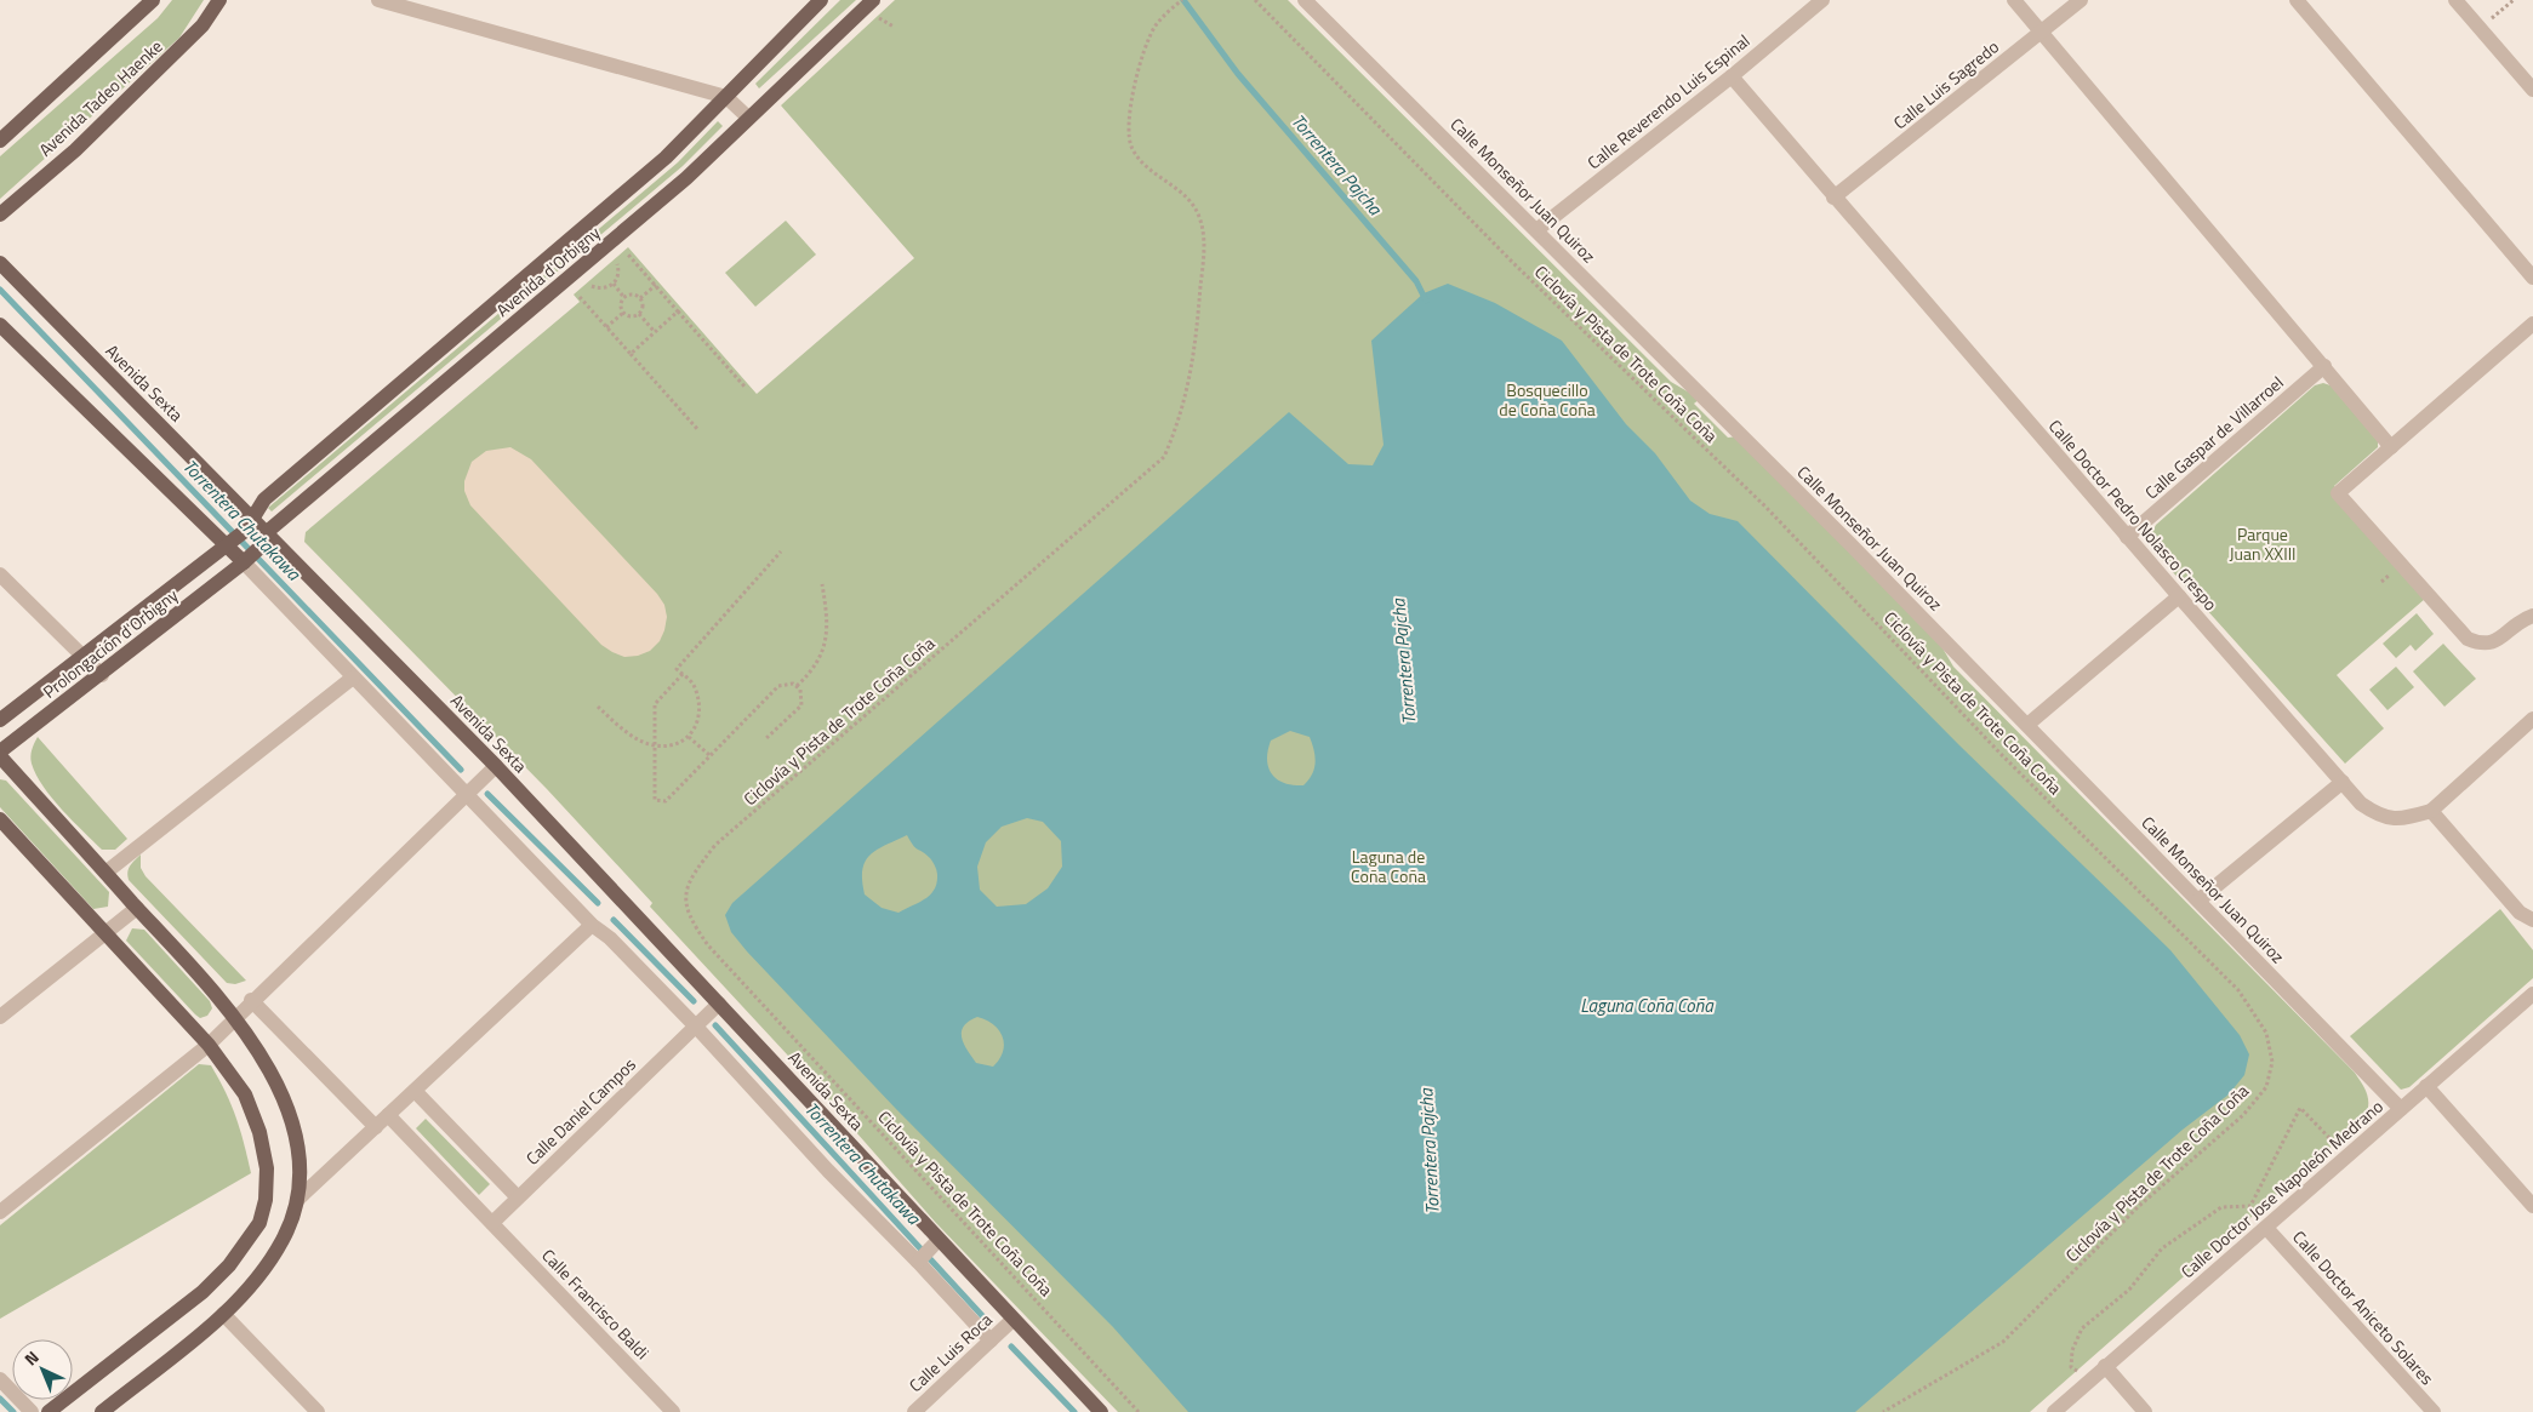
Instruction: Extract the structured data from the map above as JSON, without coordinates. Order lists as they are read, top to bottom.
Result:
{
  "streets": {
    "main road": [
      "Avenida Tadeo Haenke",
      "Avenida d'Orbigny",
      "Avenida Sexta",
      "Prolongación d'Orbigny"
    ],
    "street": [
      "Calle Luis Sagredo",
      "Calle Reverendo Luis Espinal",
      "Calle Monseñor Juan Quiroz",
      "Calle Gaspar de Villarroel",
      "Calle Doctor Pedro Nolasco Crespo",
      "Calle Daniel Campos",
      "Calle Doctor Jose Napoleón Medrano",
      "Calle Francisco Baldi",
      "Calle Doctor Aniceto Solares",
      "Calle Luis Roca"
    ],
    "path": ["Ciclovía y Pista de Trote Coña Coña"]
  },
  "crossings": [
    ["Calle Luis Sagredo", "Calle Doctor Pedro Nolasco Crespo"],
    ["Calle Reverendo Luis Espinal", "Calle Monseñor Juan Quiroz"],
    ["Calle Reverendo Luis Espinal", "Calle Doctor Pedro Nolasco Crespo"],
    ["Calle Monseñor Juan Quiroz", "Calle Doctor Jose Napoleón Medrano"],
    ["Avenida d'Orbigny", "Avenida Sexta"],
    ["Avenida d'Orbigny", "Prolongación d'Orbigny"],
    ["Avenida Sexta", "Prolongación d'Orbigny"],
    ["Avenida Sexta", "Calle Daniel Campos"],
    ["Avenida Sexta", "Calle Luis Roca"],
    ["Calle Gaspar de Villarroel", "Calle Doctor Pedro Nolasco Crespo"],
    ["Calle Daniel Campos", "Calle Francisco Baldi"],
    ["Calle Doctor Jose Napoleón Medrano", "Calle Doctor Aniceto Solares"]
  ],
  "water": ["Torrentera Pajcha", "Torrentera Chutakawa", "Laguna Coña Coña"],
  "parks": ["Bosquecillo de Coña Coña", "Parque Juan XXIII", "Laguna de Coña Coña"],
  "north": "top left"
}
